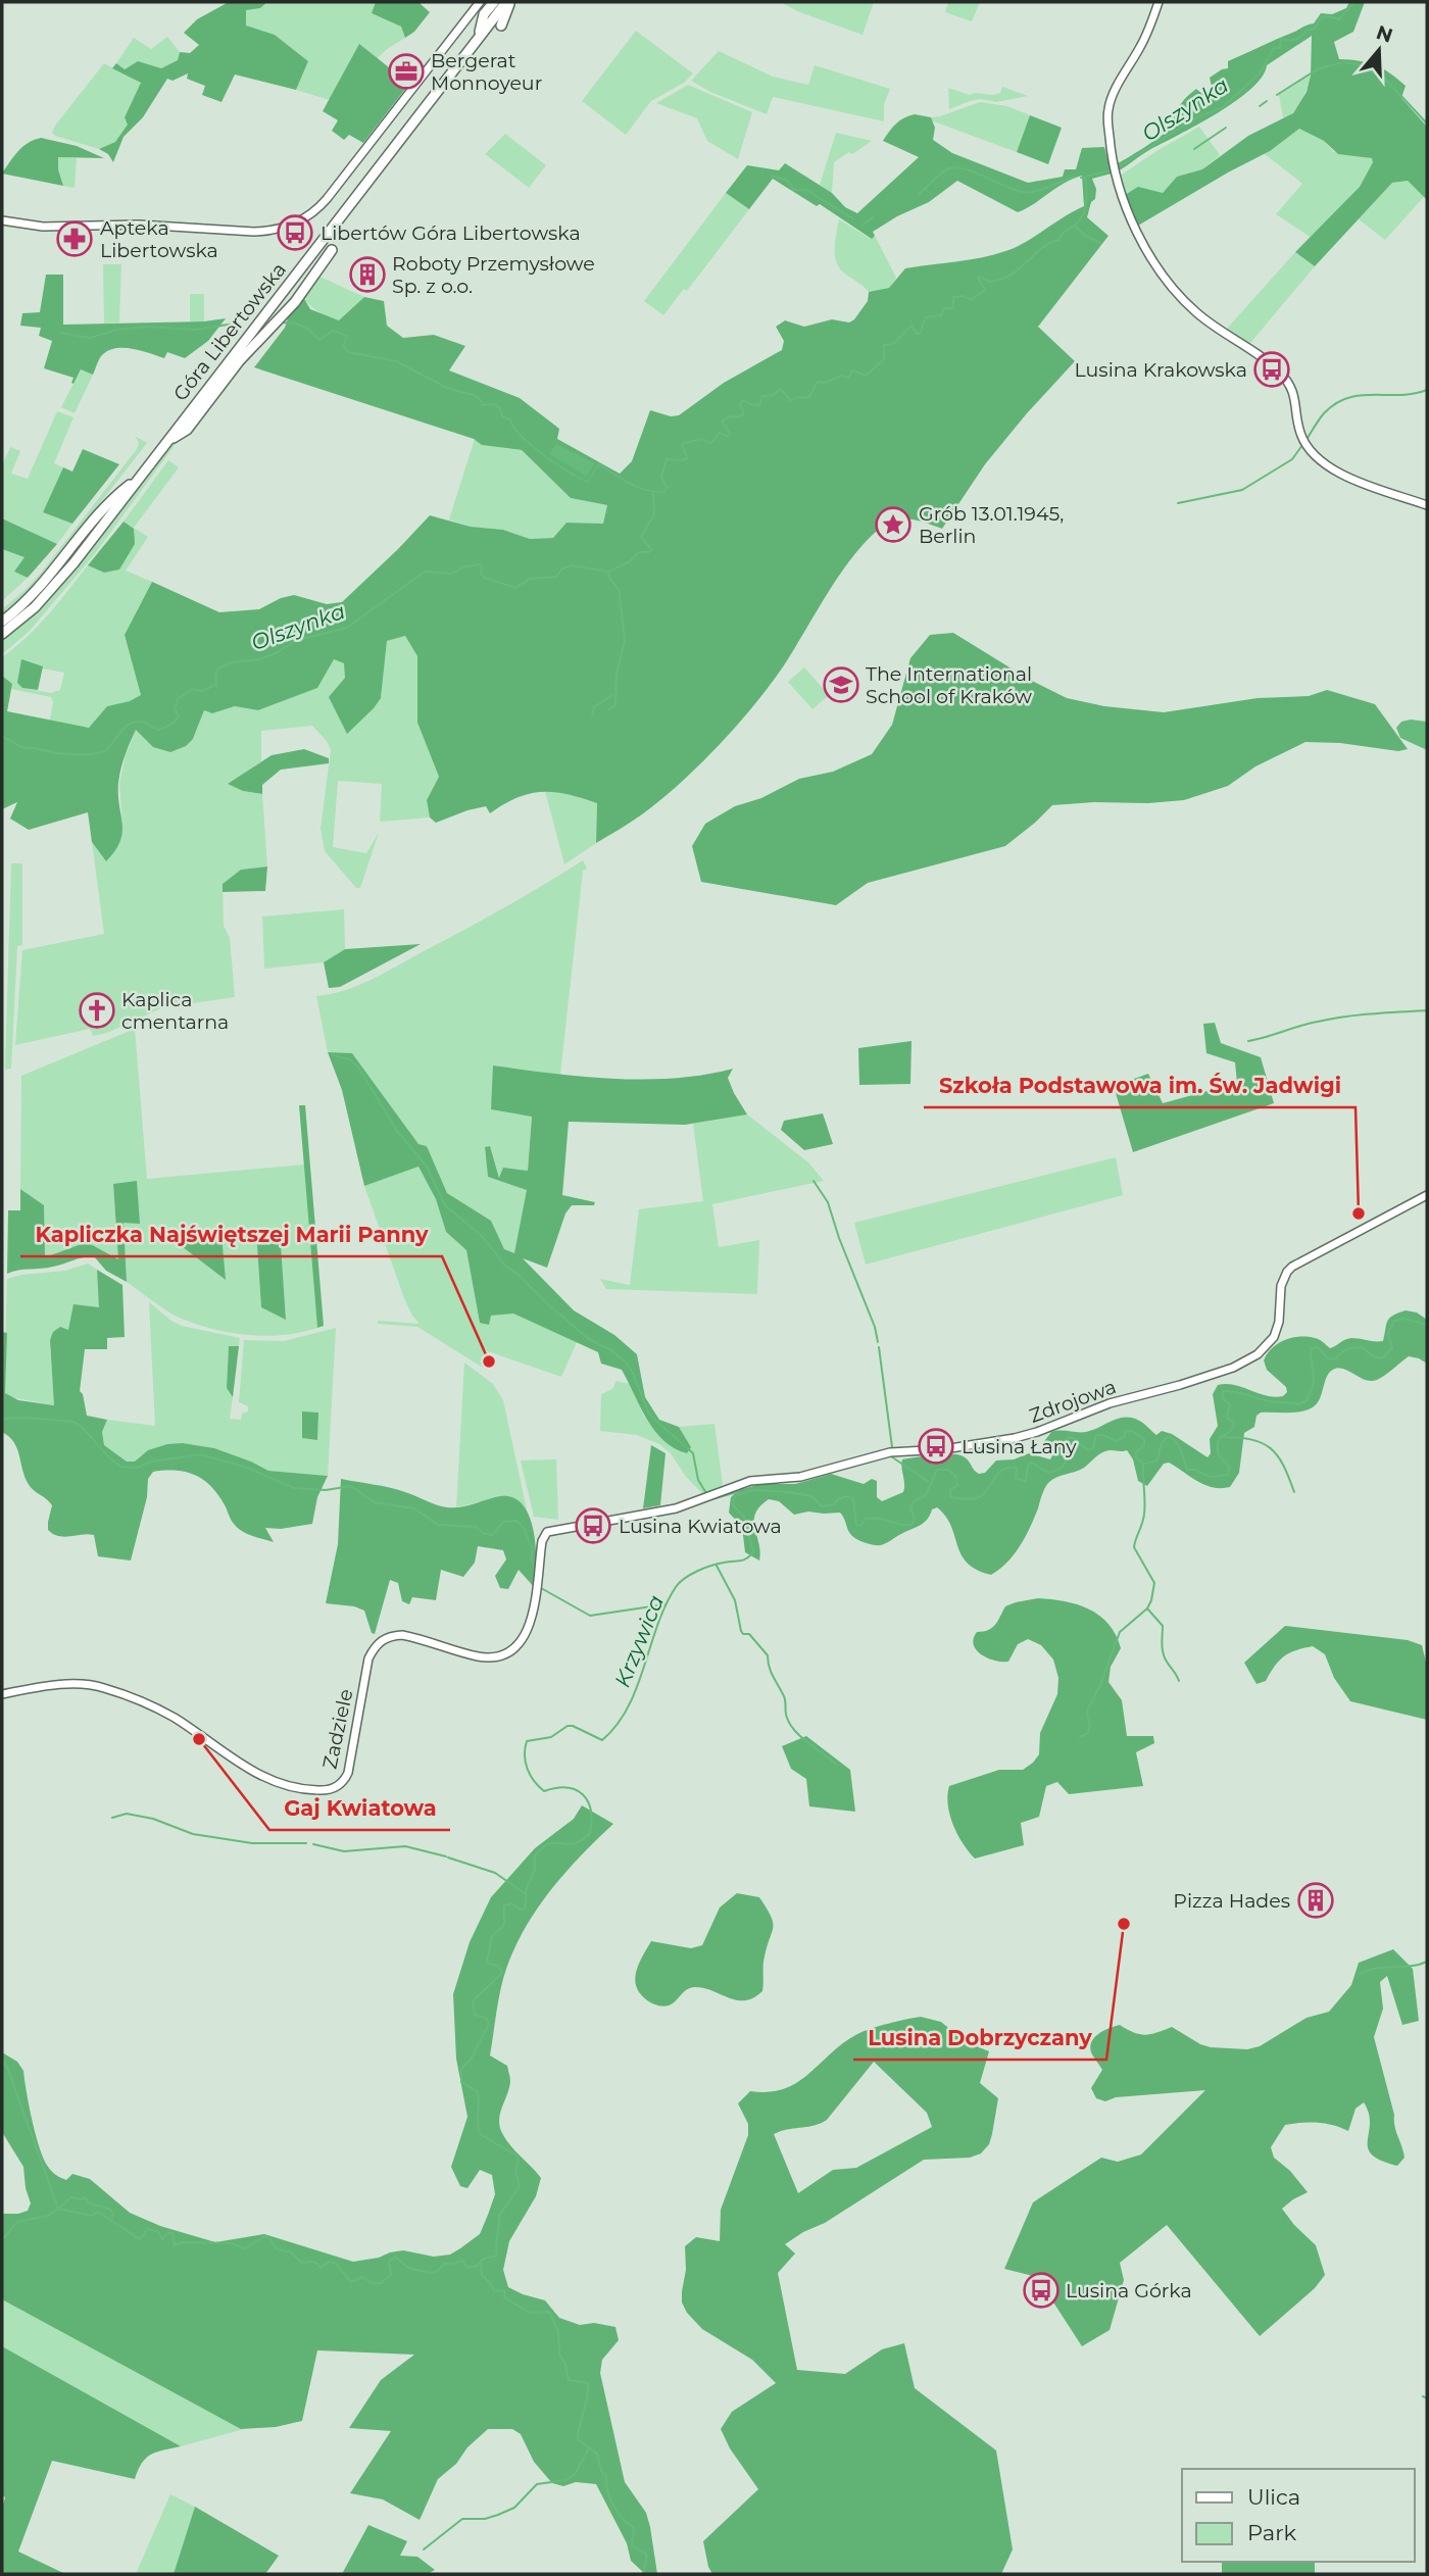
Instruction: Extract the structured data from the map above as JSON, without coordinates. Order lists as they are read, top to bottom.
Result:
{
  "streets": {
    "highway": ["Góra Libertowska"],
    "street": ["Zdrojowa", "Zadziele"]
  },
  "crossings": [
    ["Zdrojowa", "Zadziele"]
  ],
  "water": ["Olszynka", "Krzywica"],
  "places": {
    "office": ["Bergerat Monnoyeur"],
    "bus stop": [
      "Libertów Góra Libertowska",
      "Lusina Krakowska",
      "Lusina Łany",
      "Lusina Kwiatowa",
      "Lusina Górka"
    ],
    "pharmacy": ["Apteka Libertowska"],
    "building": ["Roboty Przemysłowe Sp. z o.o.", "Pizza Hades"],
    "place": ["Grób 13.01.1945, Berlin"],
    "school or university": ["The International School of Kraków"],
    "church": ["Kaplica cmentarna"],
    "other": [
      "Szkoła Podstawowa im. Św. Jadwigi",
      "Kapliczka Najświętszej Marii Panny",
      "Gaj Kwiatowa",
      "Lusina Dobrzyczany"
    ]
  },
  "legend": ["Ulica", "Park"],
  "north": "top"
}
